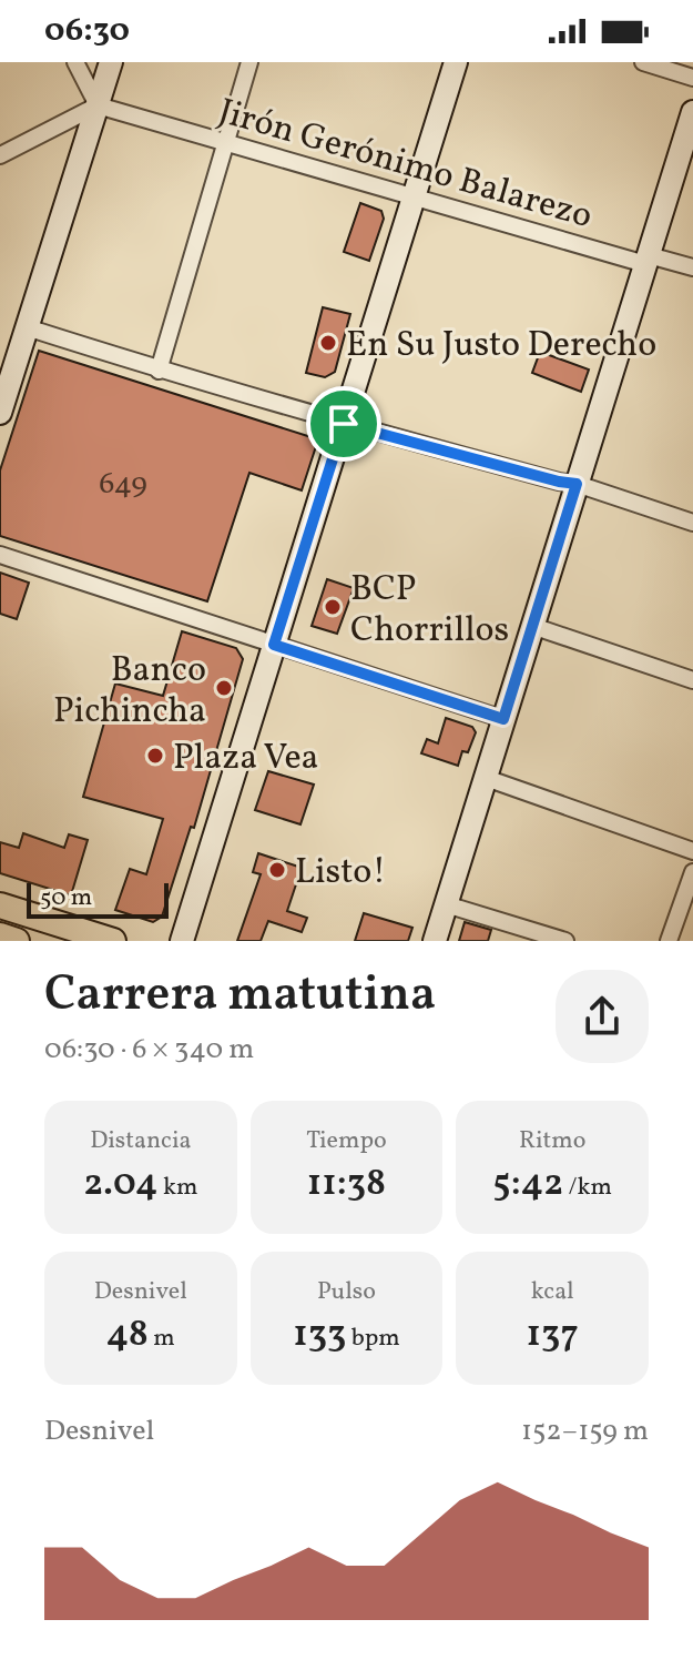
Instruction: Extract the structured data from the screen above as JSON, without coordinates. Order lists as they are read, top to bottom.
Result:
{
  "streets": {
    "street": ["Jirón Gerónimo Balarezo"]
  },
  "places": [
    "En Su Justo Derecho",
    "BCP Chorrillos",
    "Banco Pichincha",
    "Plaza Vea",
    "Listo!"
  ],
  "house_numbers": ["649"],
  "scale_bar": "50 m",
  "page": {
    "status": "06:30",
    "scale": "50 m",
    "heading": ["Carrera matutina", "06:30 · 6 × 340 m"],
    "stats": [
      ["Distancia", "2.04 km"],
      ["Tiempo", "11:38"],
      ["Ritmo", "5:42 /km"],
      ["Desnivel", "48 m"],
      ["Pulso", "133 bpm"],
      ["kcal", "137"]
    ],
    "chart": ["Desnivel", "152–159 m"]
  }
}
